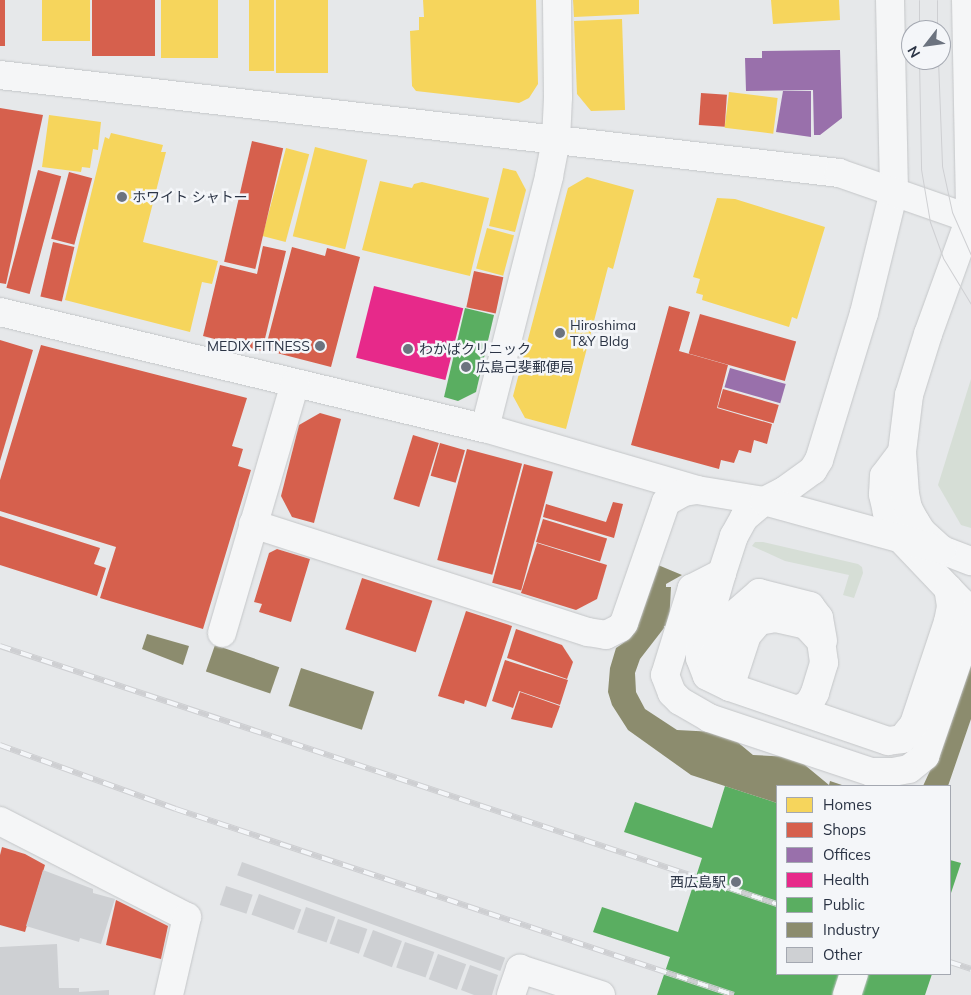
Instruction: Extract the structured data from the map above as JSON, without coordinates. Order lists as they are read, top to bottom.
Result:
{
  "places": [
    "ホワイト シャトー",
    "Hiroshima T&Y Bldg",
    "MEDIX FITNESS",
    "わかばクリニック",
    "広島己斐郵便局",
    "西広島駅"
  ],
  "legend": [
    "Homes",
    "Shops",
    "Offices",
    "Health",
    "Public",
    "Industry",
    "Other"
  ],
  "north": "bottom left"
}
